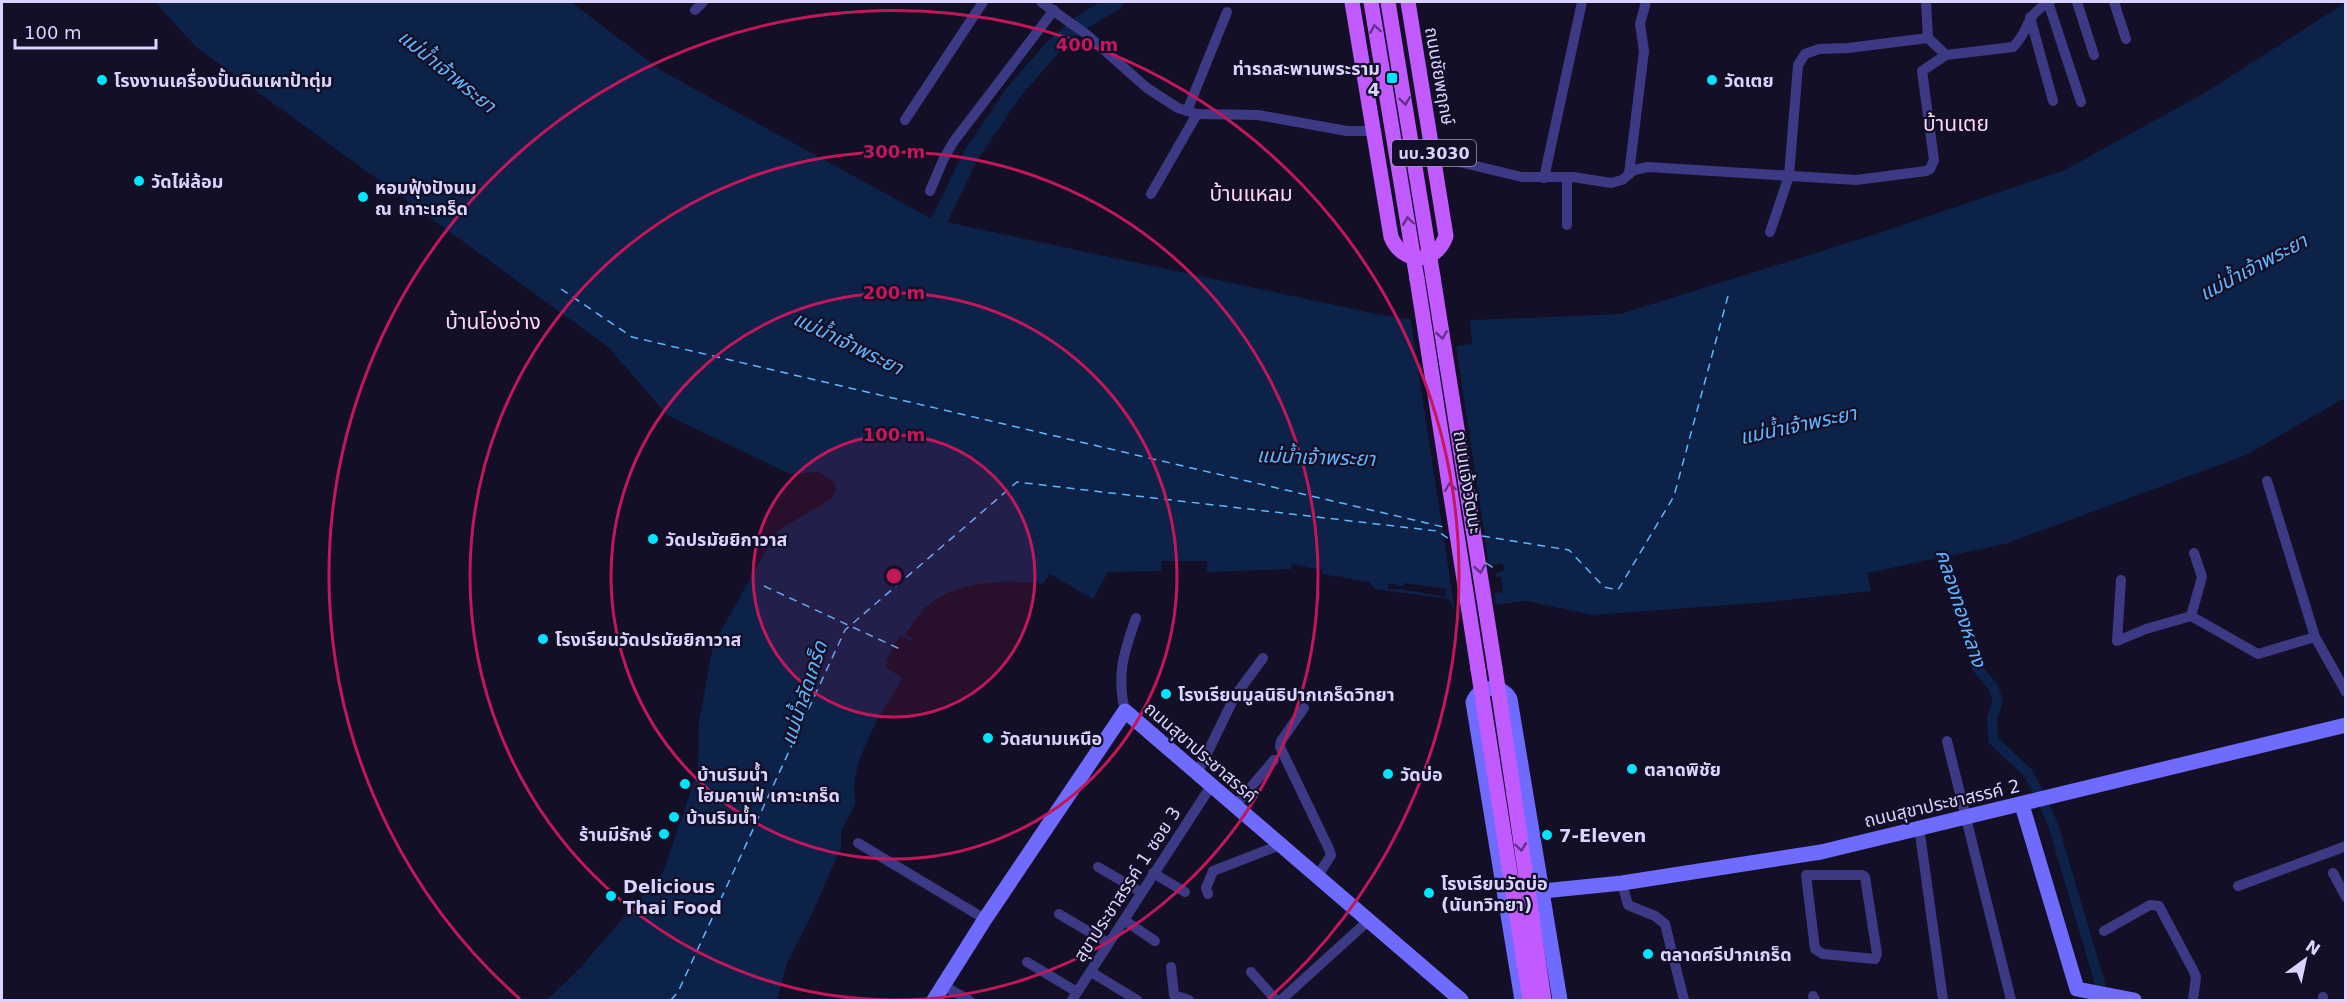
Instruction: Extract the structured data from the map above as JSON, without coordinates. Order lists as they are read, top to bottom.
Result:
{
  "streets": {
    "main road": ["ถนนชัยพฤกษ์", "นบ.3030", "ถนนแจ้งวัฒนะ"],
    "street": ["ถนนสุขาประชาสรรค์", "ถนนสุขาประชาสรรค์ 2", "สุขาประชาสรรค์ 1 ซอย 3"]
  },
  "crossings": [
    ["ถนนสุขาประชาสรรค์", "สุขาประชาสรรค์ 1 ซอย 3"]
  ],
  "districts": ["บ้านเตย", "บ้านแหลม", "บ้านโอ่งอ่าง"],
  "water": ["แม่น้ำเจ้าพระยา", "คลองทองหลาง", "แม่น้ำลัดเกร็ด"],
  "places": {
    "transit": ["ท่ารถสะพานพระราม 4"],
    "other": [
      "โรงงานเครื่องปั้นดินเผาป้าตุ่ม",
      "วัดเตย",
      "วัดไผ่ล้อม",
      "หอมฟุ้งปังนม ณ เกาะเกร็ด",
      "วัดปรมัยยิกาวาส",
      "โรงเรียนวัดปรมัยยิกาวาส",
      "โรงเรียนมูลนิธิปากเกร็ดวิทยา",
      "วัดสนามเหนือ",
      "ตลาดพิชัย",
      "วัดบ่อ",
      "บ้านริมน้ำ โฮมคาเฟ่ เกาะเกร็ด",
      "บ้านริมน้ำ",
      "ร้านมีรักษ์",
      "7-Eleven",
      "โรงเรียนวัดบ่อ (นันทวิทยา)",
      "Delicious Thai Food",
      "ตลาดศรีปากเกร็ด"
    ]
  },
  "scale_bar": "100 m",
  "north": "top right",
  "rings": [
    "400 m",
    "300 m",
    "200 m",
    "100 m"
  ]
}
